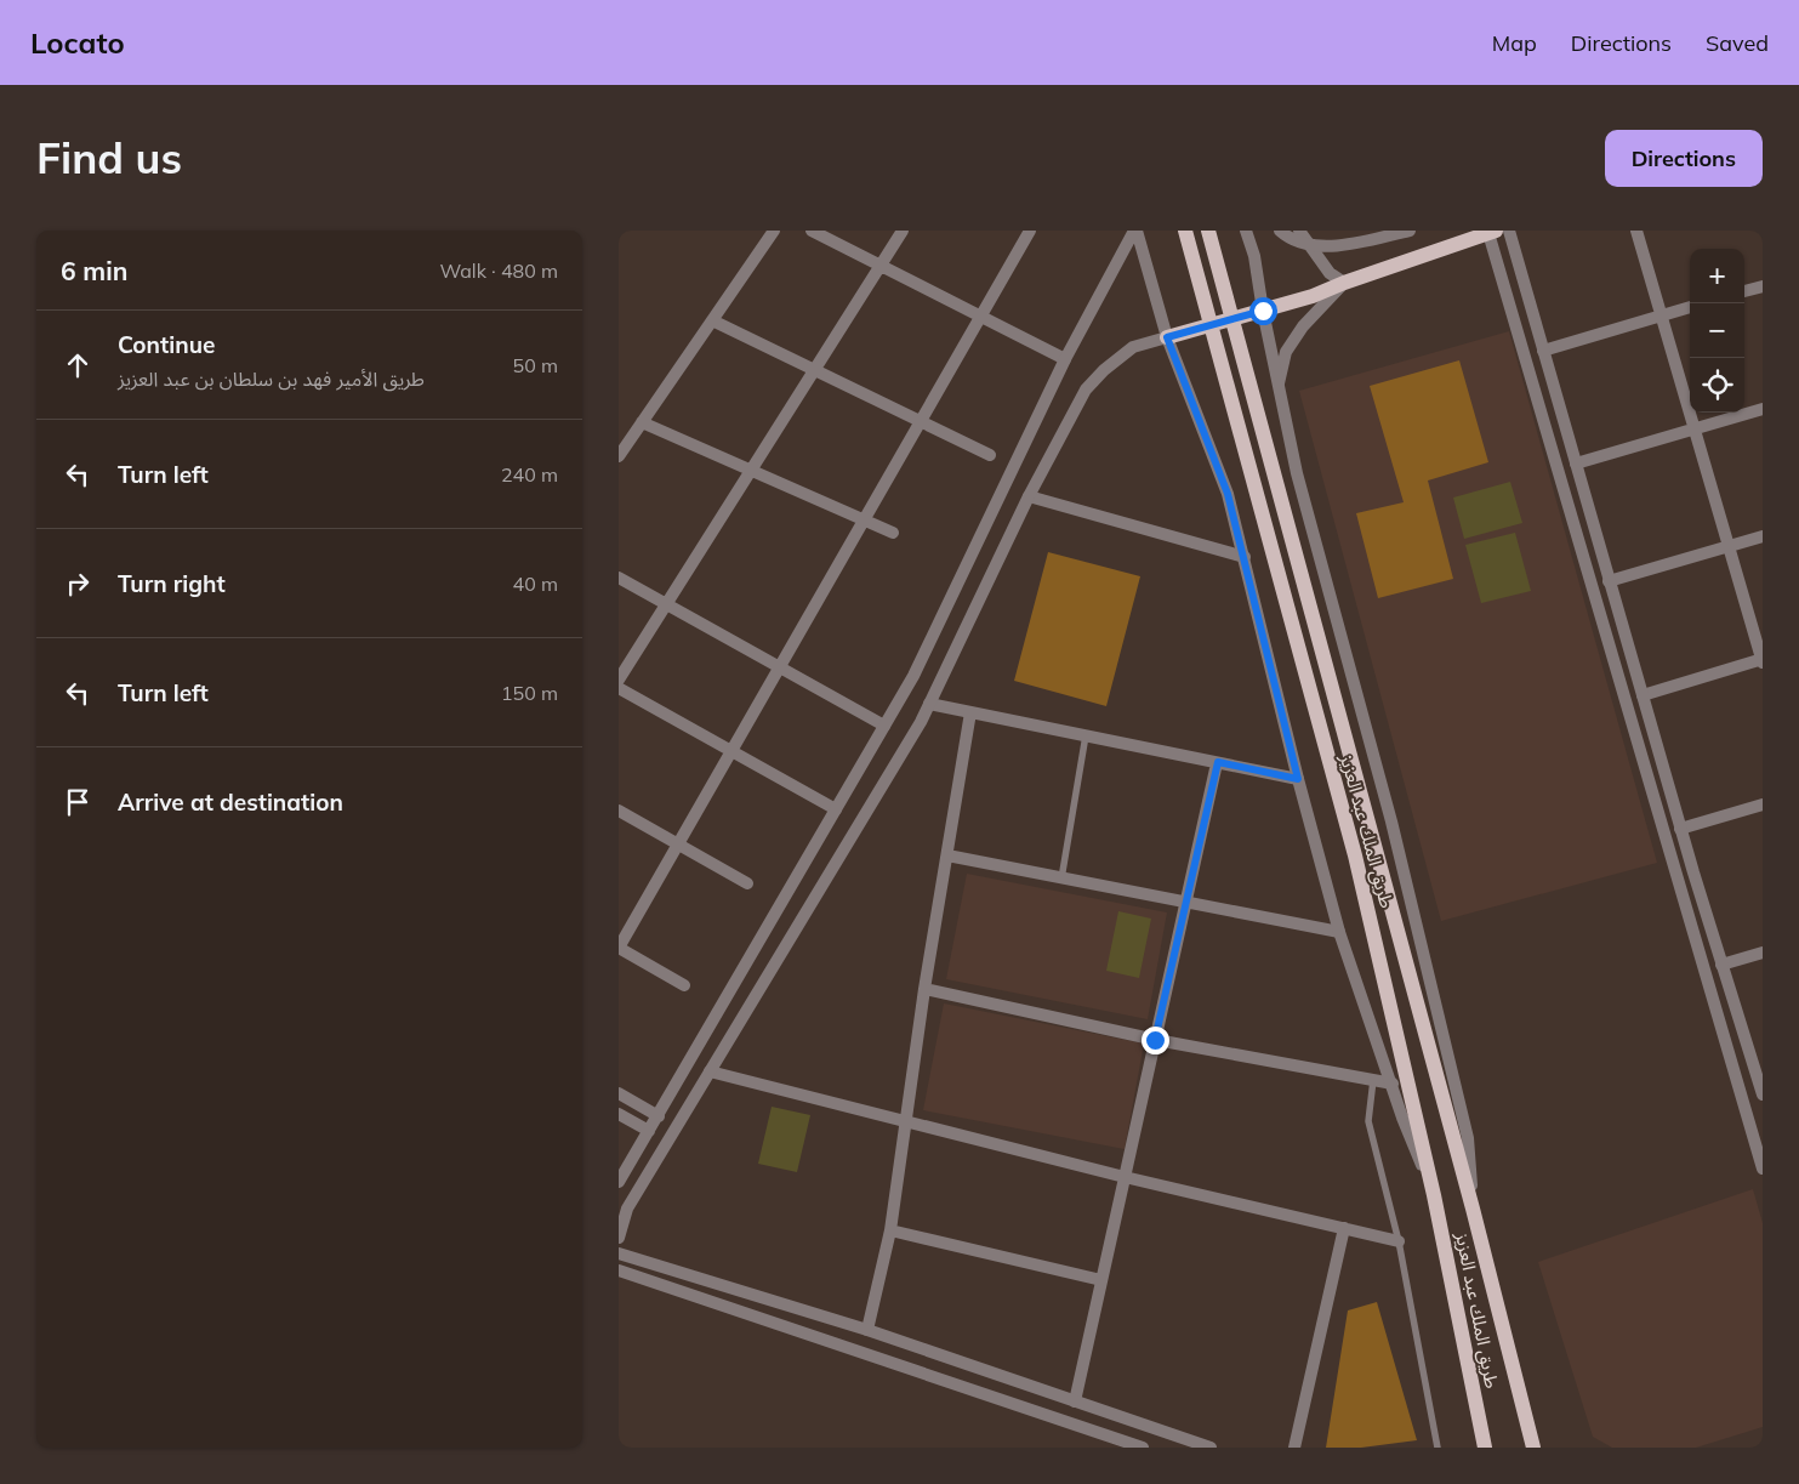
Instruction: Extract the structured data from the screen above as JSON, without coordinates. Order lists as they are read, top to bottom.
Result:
{
  "streets": {
    "main road": ["طريق الملك عبد العزيز"]
  },
  "page": {
    "header": "Locato",
    "nav": ["Map", "Directions", "Saved"],
    "buttons": "Directions",
    "title": "Find us",
    "heading": ["6 min", "Walk · 480 m"],
    "map_buttons": ["+", "−"],
    "list": [
      ["Continue", "طريق الأمير فهد بن سلطان بن عبد العزيز", "50 m"],
      ["Turn left", "240 m"],
      ["Turn right", "40 m"],
      ["Turn left", "150 m"],
      "Arrive at destination"
    ]
  }
}
